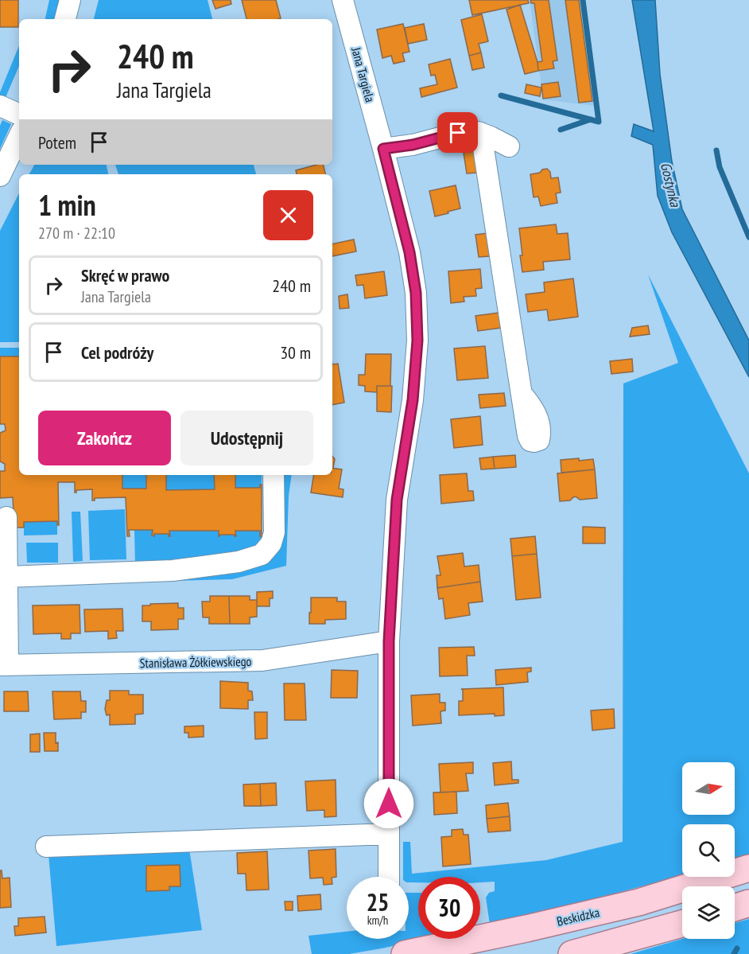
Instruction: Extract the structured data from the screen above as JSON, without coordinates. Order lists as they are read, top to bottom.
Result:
{
  "streets": {
    "main road": ["Beskidzka"],
    "street": ["Jana Targiela", "Stanisława Żółkiewskiego"]
  },
  "crossings": [
    ["Jana Targiela", "Stanisława Żółkiewskiego"]
  ],
  "water": ["Gostynka"],
  "north": "right",
  "page": {
    "turn": ["240 m", "Jana Targiela"],
    "then": "Potem",
    "heading": ["1 min", "270 m · 22:10"],
    "list": [
      {
        "name": "Skręć w prawo",
        "note": "Jana Targiela",
        "value": "240 m"
      },
      {
        "name": "Cel podróży",
        "value": "30 m"
      }
    ],
    "buttons": ["Zakończ", "Udostępnij"],
    "speed": "25 km/h",
    "limit": "30"
  }
}
